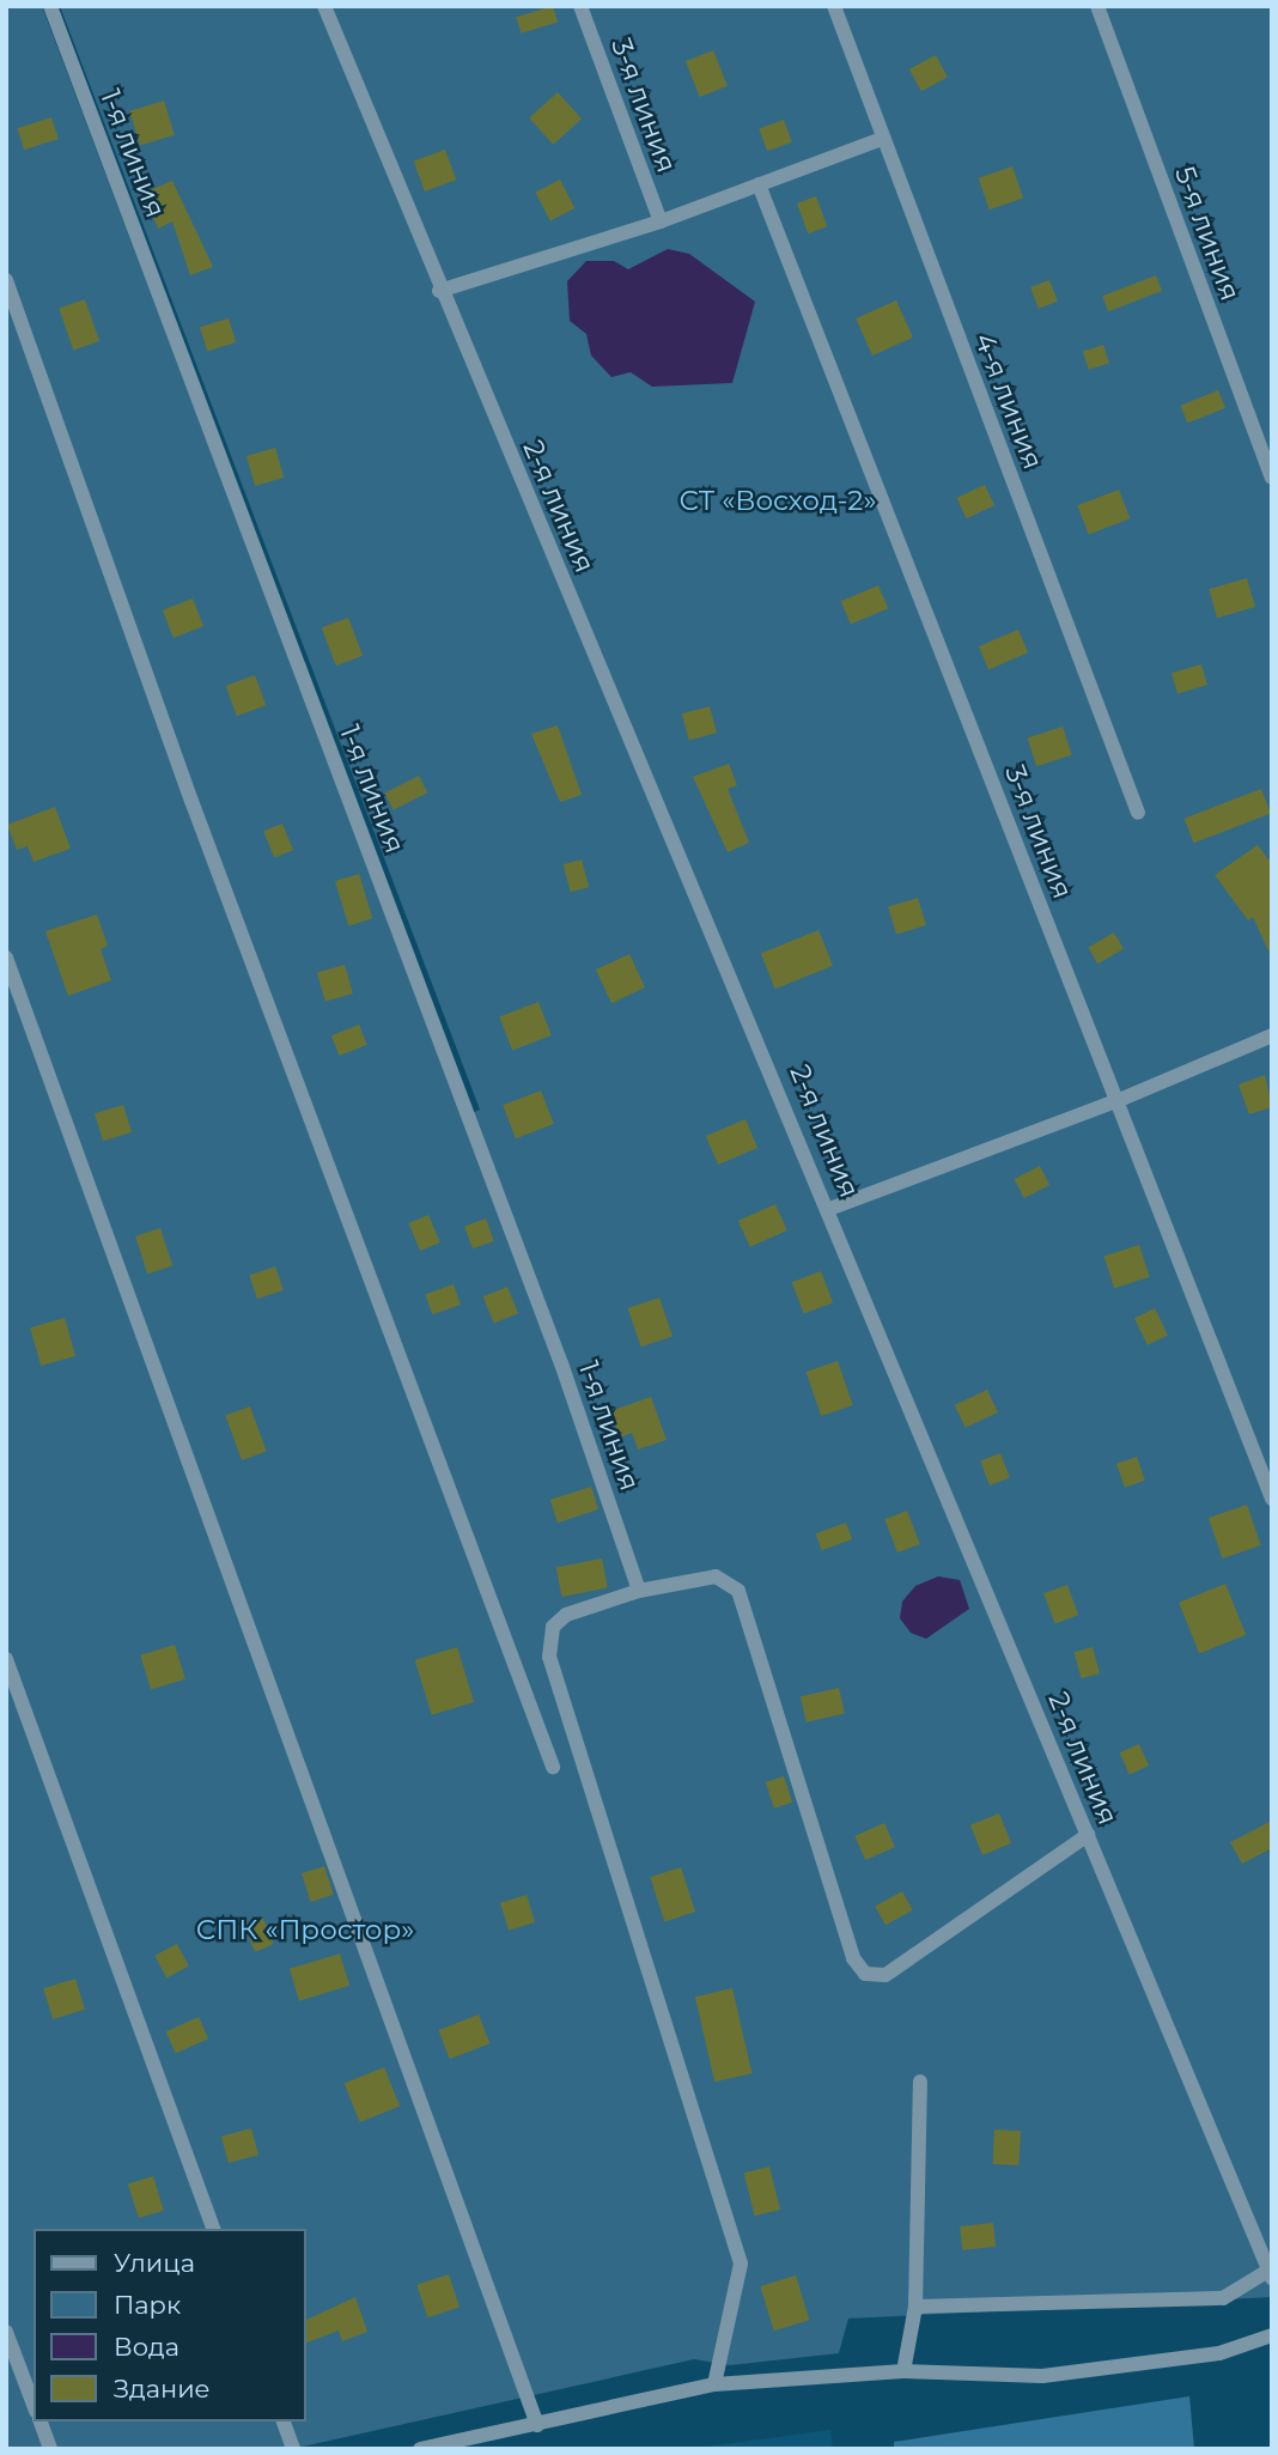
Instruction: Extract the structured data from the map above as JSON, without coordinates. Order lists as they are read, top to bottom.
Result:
{
  "streets": {
    "street": [
      "3-я линия",
      "1-я линия",
      "5-я линия",
      "4-я линия",
      "2-я линия"
    ]
  },
  "parks": ["СТ «Восход-2»", "СПК «Простор»"],
  "legend": [
    "Улица",
    "Парк",
    "Вода",
    "Здание"
  ]
}
